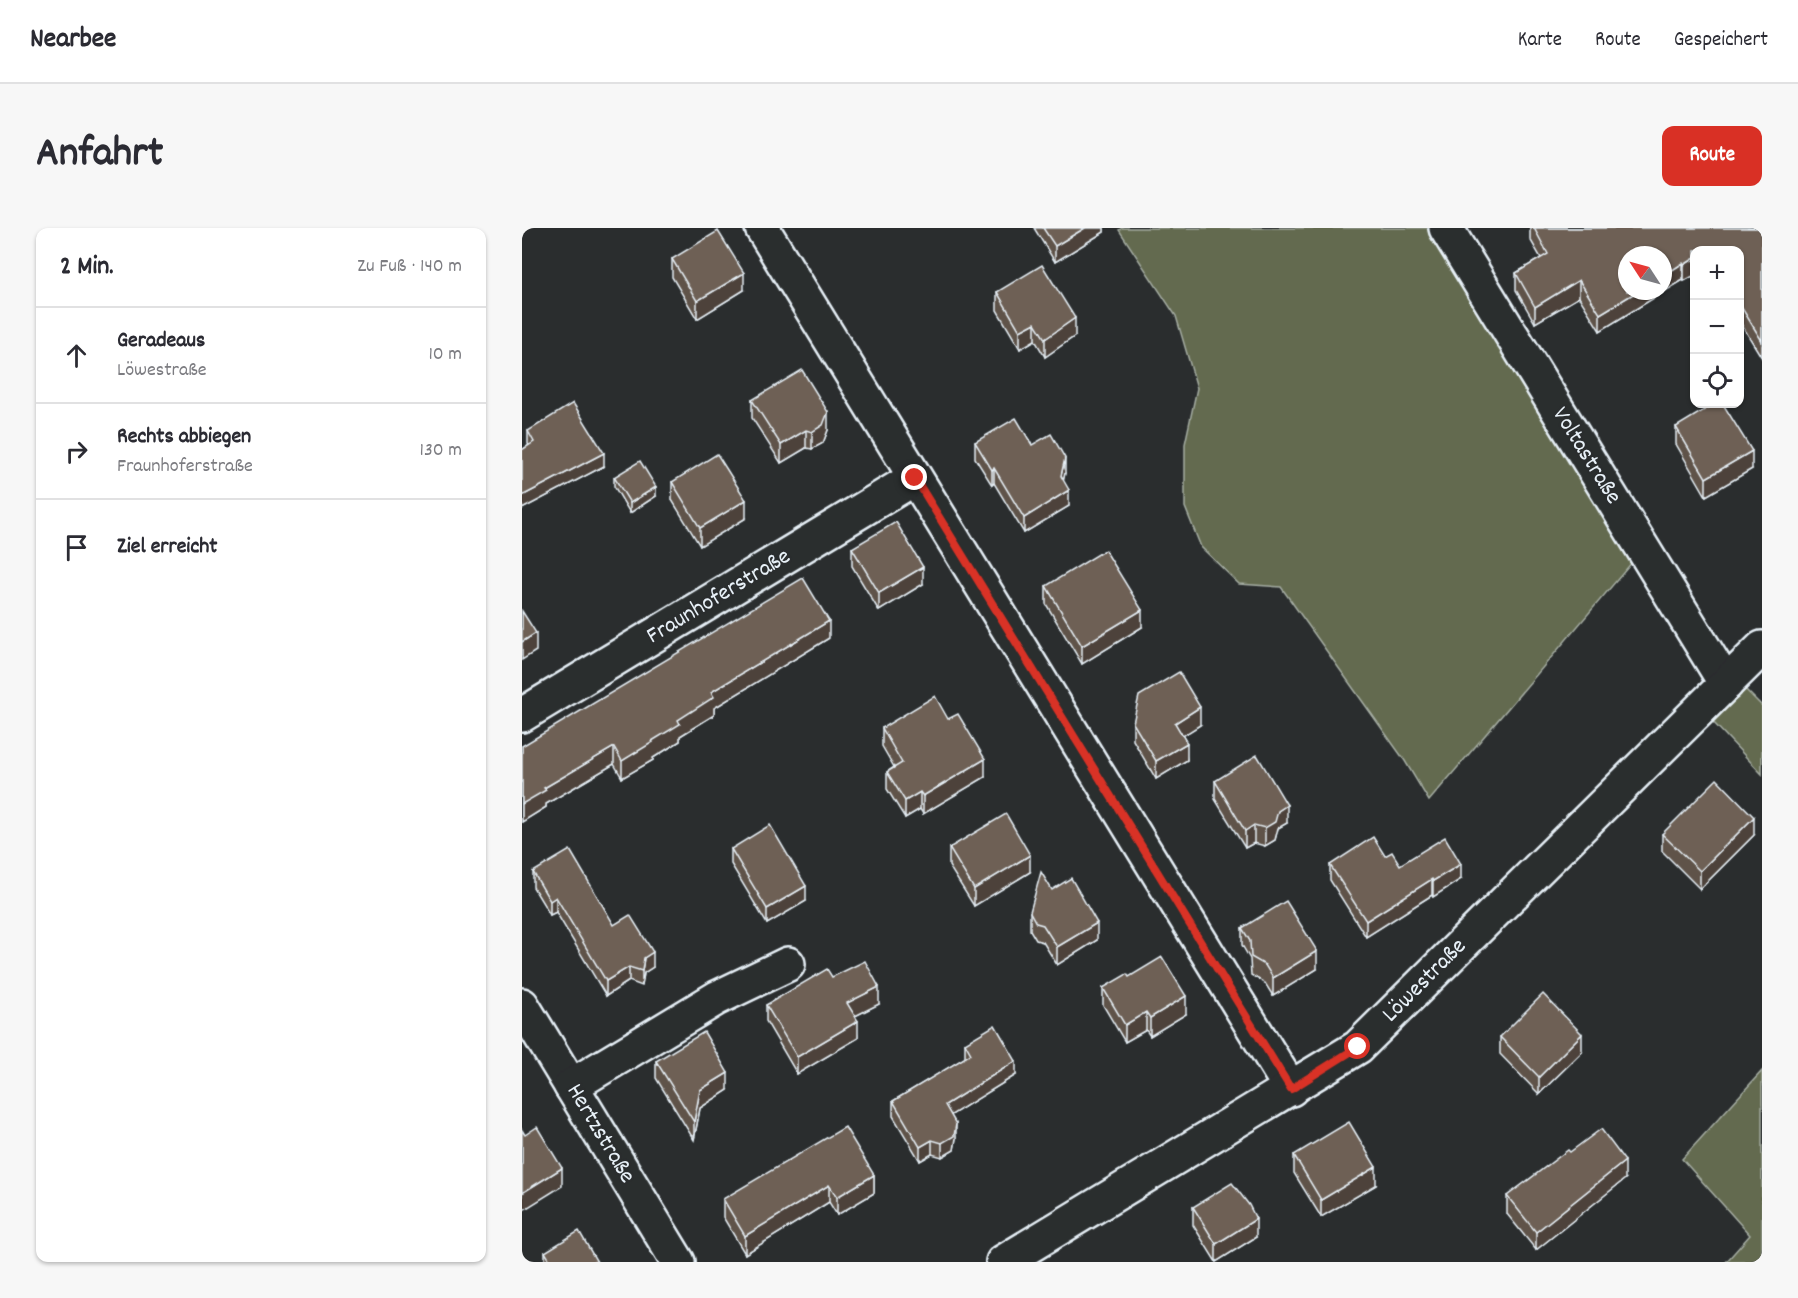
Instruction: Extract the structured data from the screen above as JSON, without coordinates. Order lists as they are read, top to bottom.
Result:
{
  "streets": {
    "street": [
      "Voltastraße",
      "Fraunhoferstraße",
      "Löwestraße",
      "Hertzstraße"
    ]
  },
  "crossings": [
    ["Voltastraße", "Löwestraße"]
  ],
  "north": "top left",
  "page": {
    "header": "Nearbee",
    "nav": ["Karte", "Route", "Gespeichert"],
    "title": "Anfahrt",
    "buttons": "Route",
    "heading": ["2 Min.", "Zu Fuß · 140 m"],
    "map_buttons": ["+", "−"],
    "list": [
      ["Geradeaus", "Löwestraße", "10 m"],
      ["Rechts abbiegen", "Fraunhoferstraße", "130 m"],
      "Ziel erreicht"
    ]
  }
}
